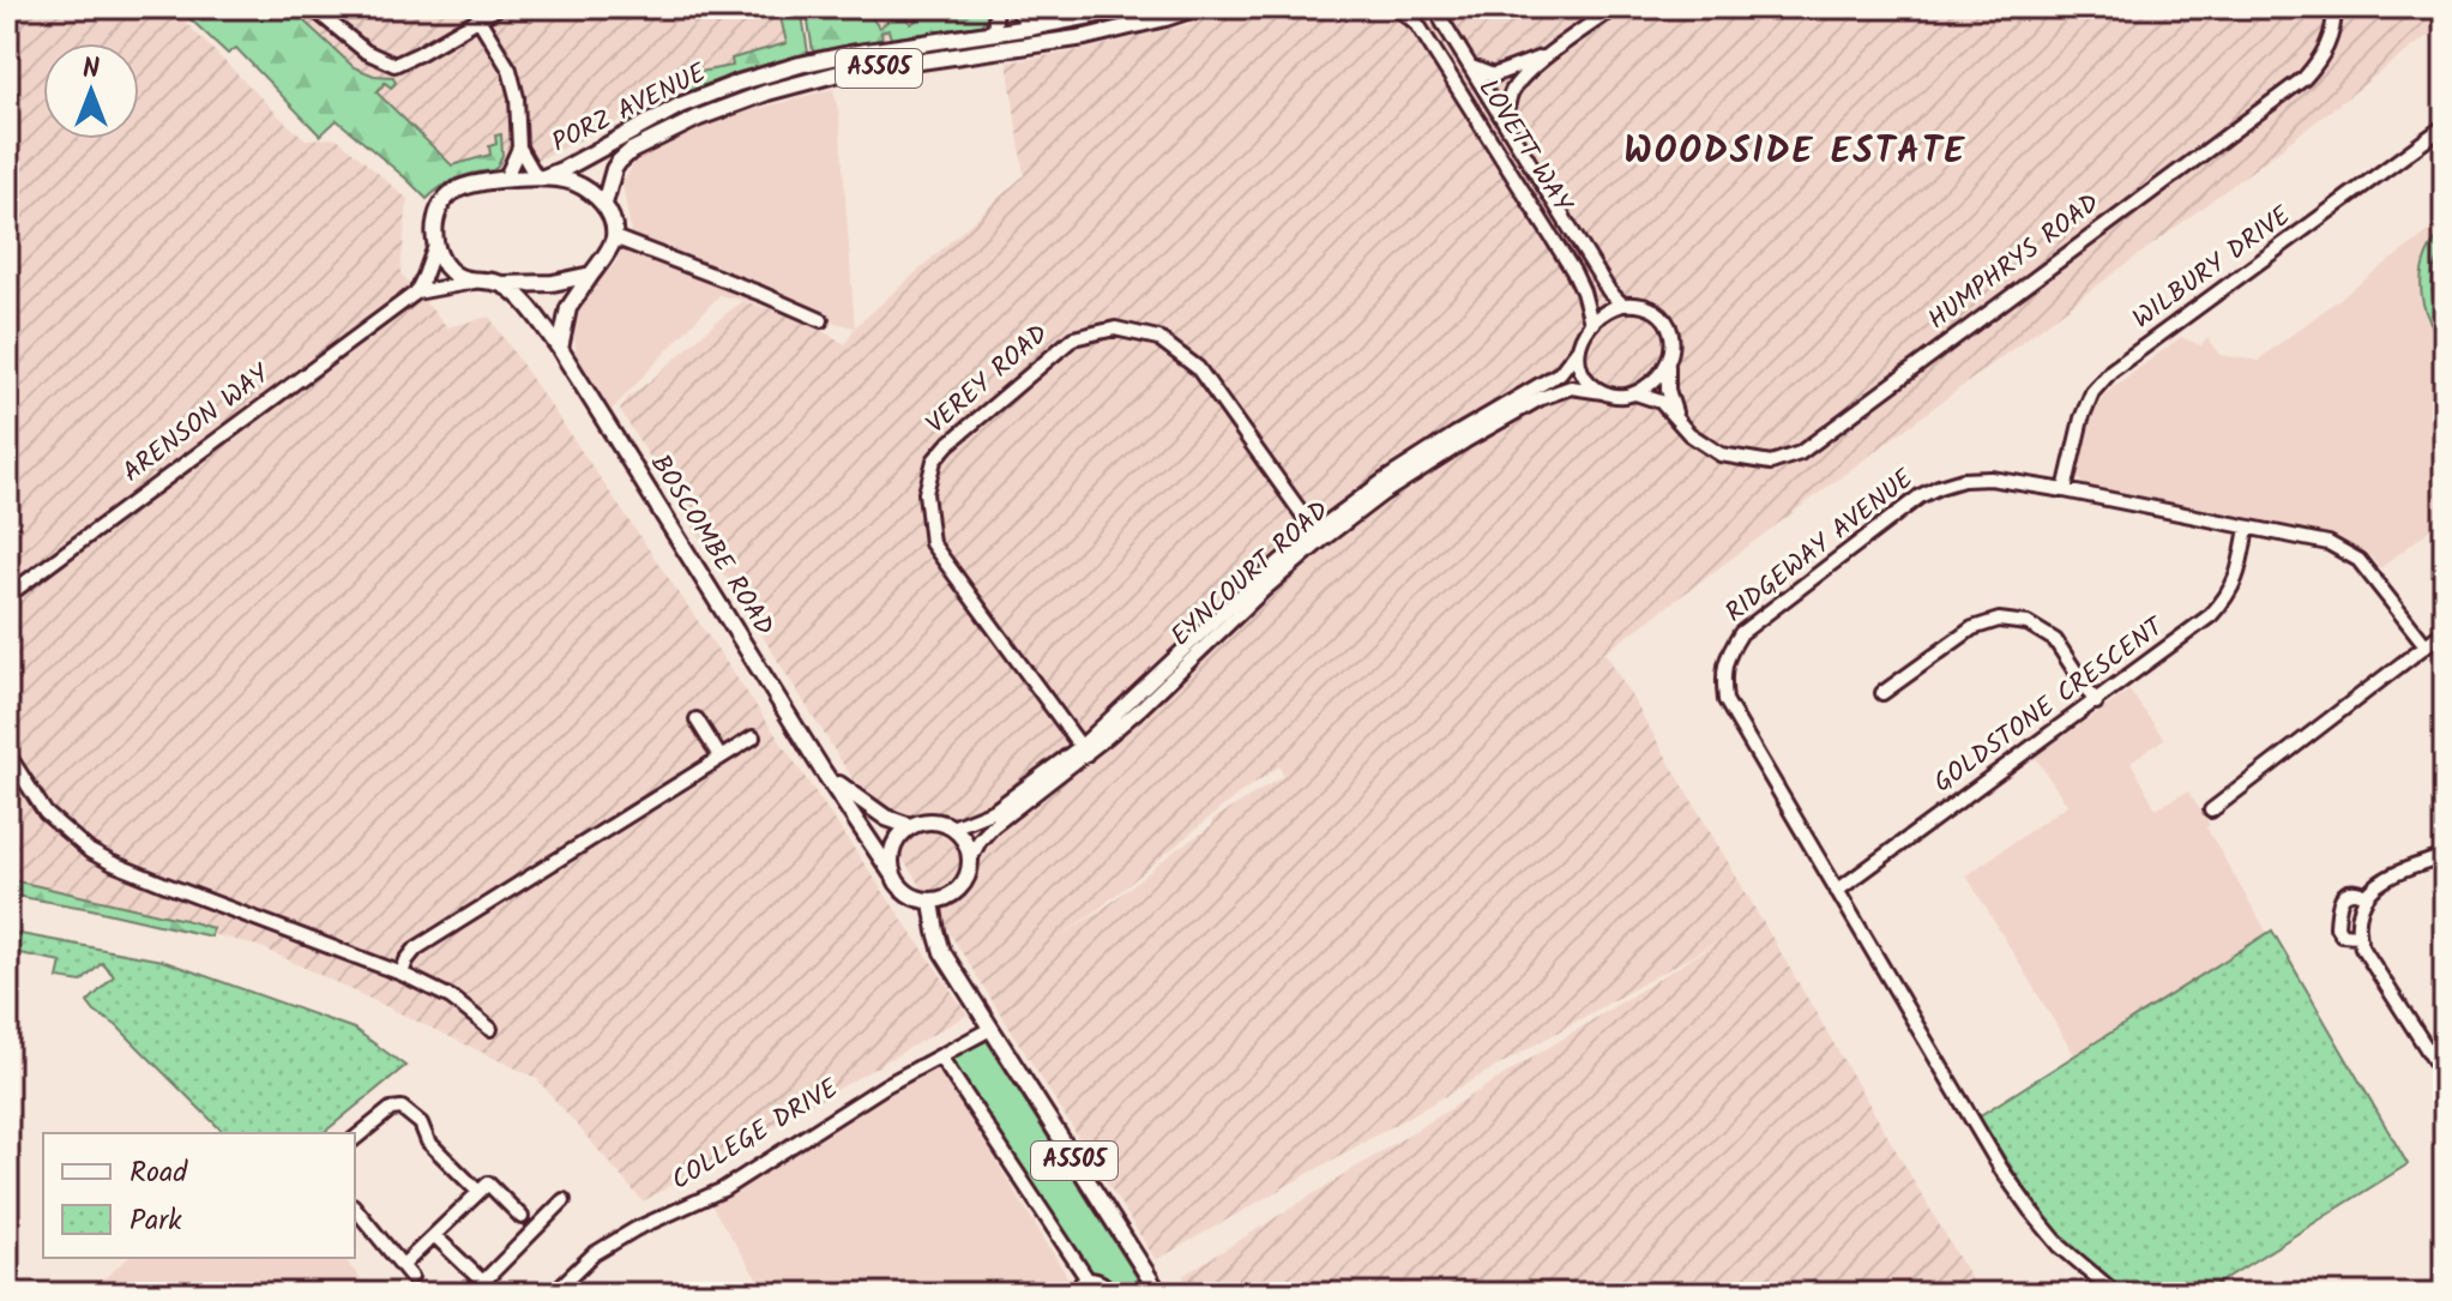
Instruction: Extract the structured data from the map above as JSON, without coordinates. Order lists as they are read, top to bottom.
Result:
{
  "streets": {
    "main road": ["A5505", "PORZ AVENUE", "BOSCOMBE ROAD"],
    "street": [
      "LOVETT WAY",
      "HUMPHRYS ROAD",
      "WILBURY DRIVE",
      "VEREY ROAD",
      "ARENSON WAY",
      "RIDGEWAY AVENUE",
      "EYNCOURT ROAD",
      "GOLDSTONE CRESCENT",
      "COLLEGE DRIVE"
    ]
  },
  "crossings": [
    ["A5505", "PORZ AVENUE"],
    ["A5505", "ARENSON WAY"],
    ["A5505", "BOSCOMBE ROAD"],
    ["A5505", "EYNCOURT ROAD"],
    ["A5505", "COLLEGE DRIVE"],
    ["PORZ AVENUE", "ARENSON WAY"],
    ["PORZ AVENUE", "BOSCOMBE ROAD"],
    ["LOVETT WAY", "HUMPHRYS ROAD"],
    ["LOVETT WAY", "EYNCOURT ROAD"],
    ["HUMPHRYS ROAD", "EYNCOURT ROAD"],
    ["WILBURY DRIVE", "RIDGEWAY AVENUE"],
    ["VEREY ROAD", "EYNCOURT ROAD"],
    ["ARENSON WAY", "BOSCOMBE ROAD"],
    ["BOSCOMBE ROAD", "EYNCOURT ROAD"],
    ["RIDGEWAY AVENUE", "GOLDSTONE CRESCENT"]
  ],
  "districts": ["WOODSIDE ESTATE"],
  "legend": ["Road", "Park"],
  "north": "top"
}
